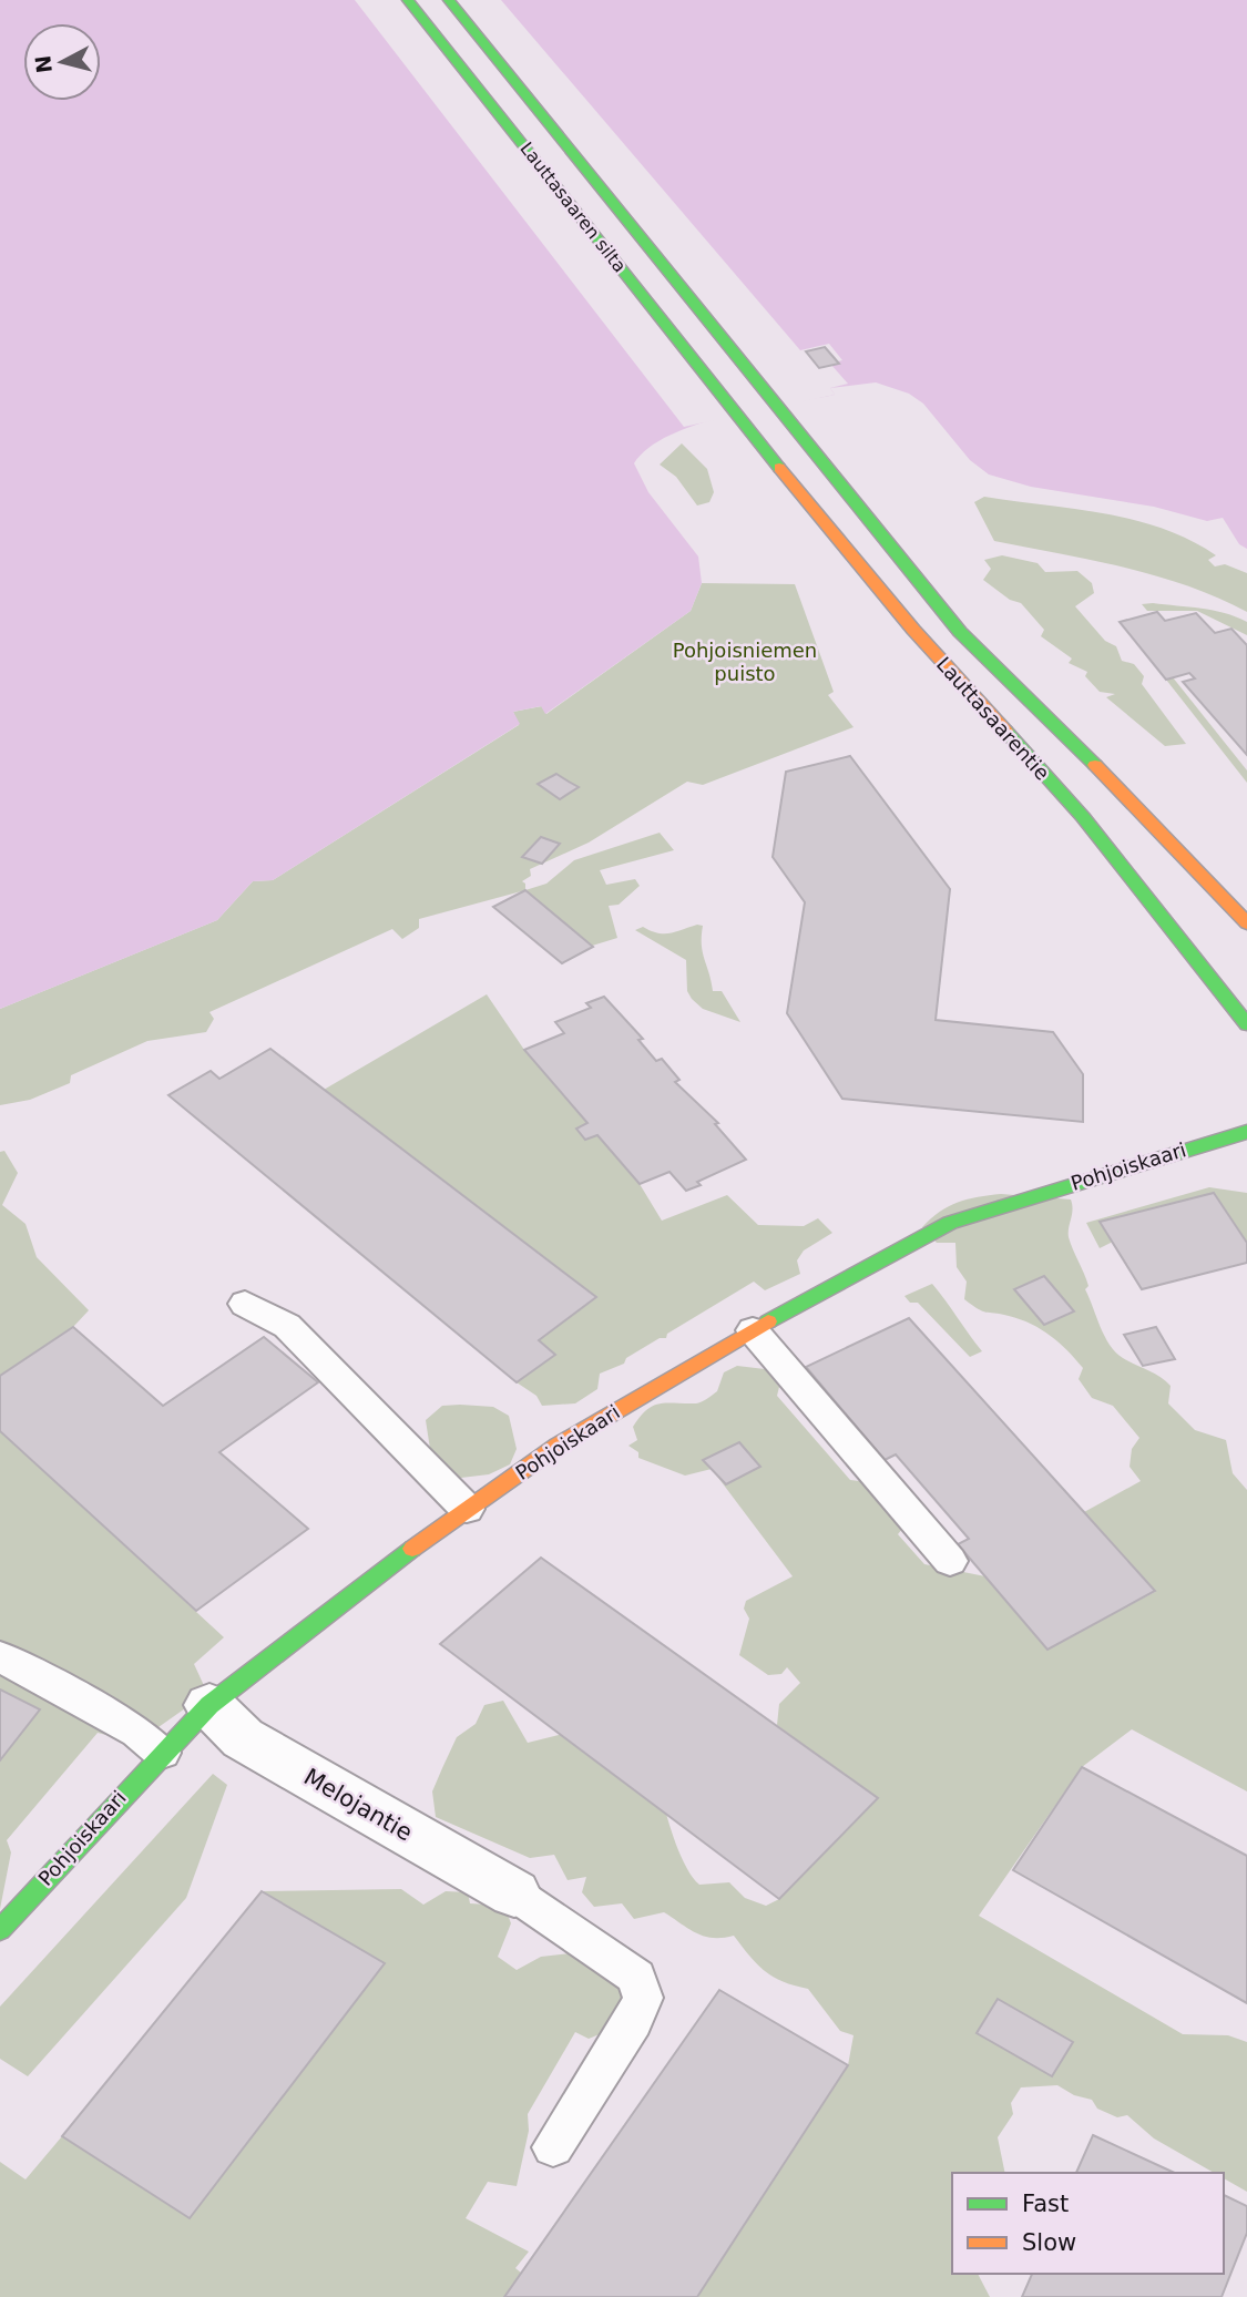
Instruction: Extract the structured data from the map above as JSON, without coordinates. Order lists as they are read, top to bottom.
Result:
{
  "streets": {
    "main road": ["Lauttasaaren silta", "Lauttasaarentie", "Pohjoiskaari"],
    "street": ["Melojantie"]
  },
  "crossings": [
    ["Lauttasaaren silta", "Lauttasaarentie"],
    ["Pohjoiskaari", "Melojantie"]
  ],
  "parks": ["Pohjoisniemen puisto"],
  "legend": ["Fast", "Slow"],
  "north": "left"
}
